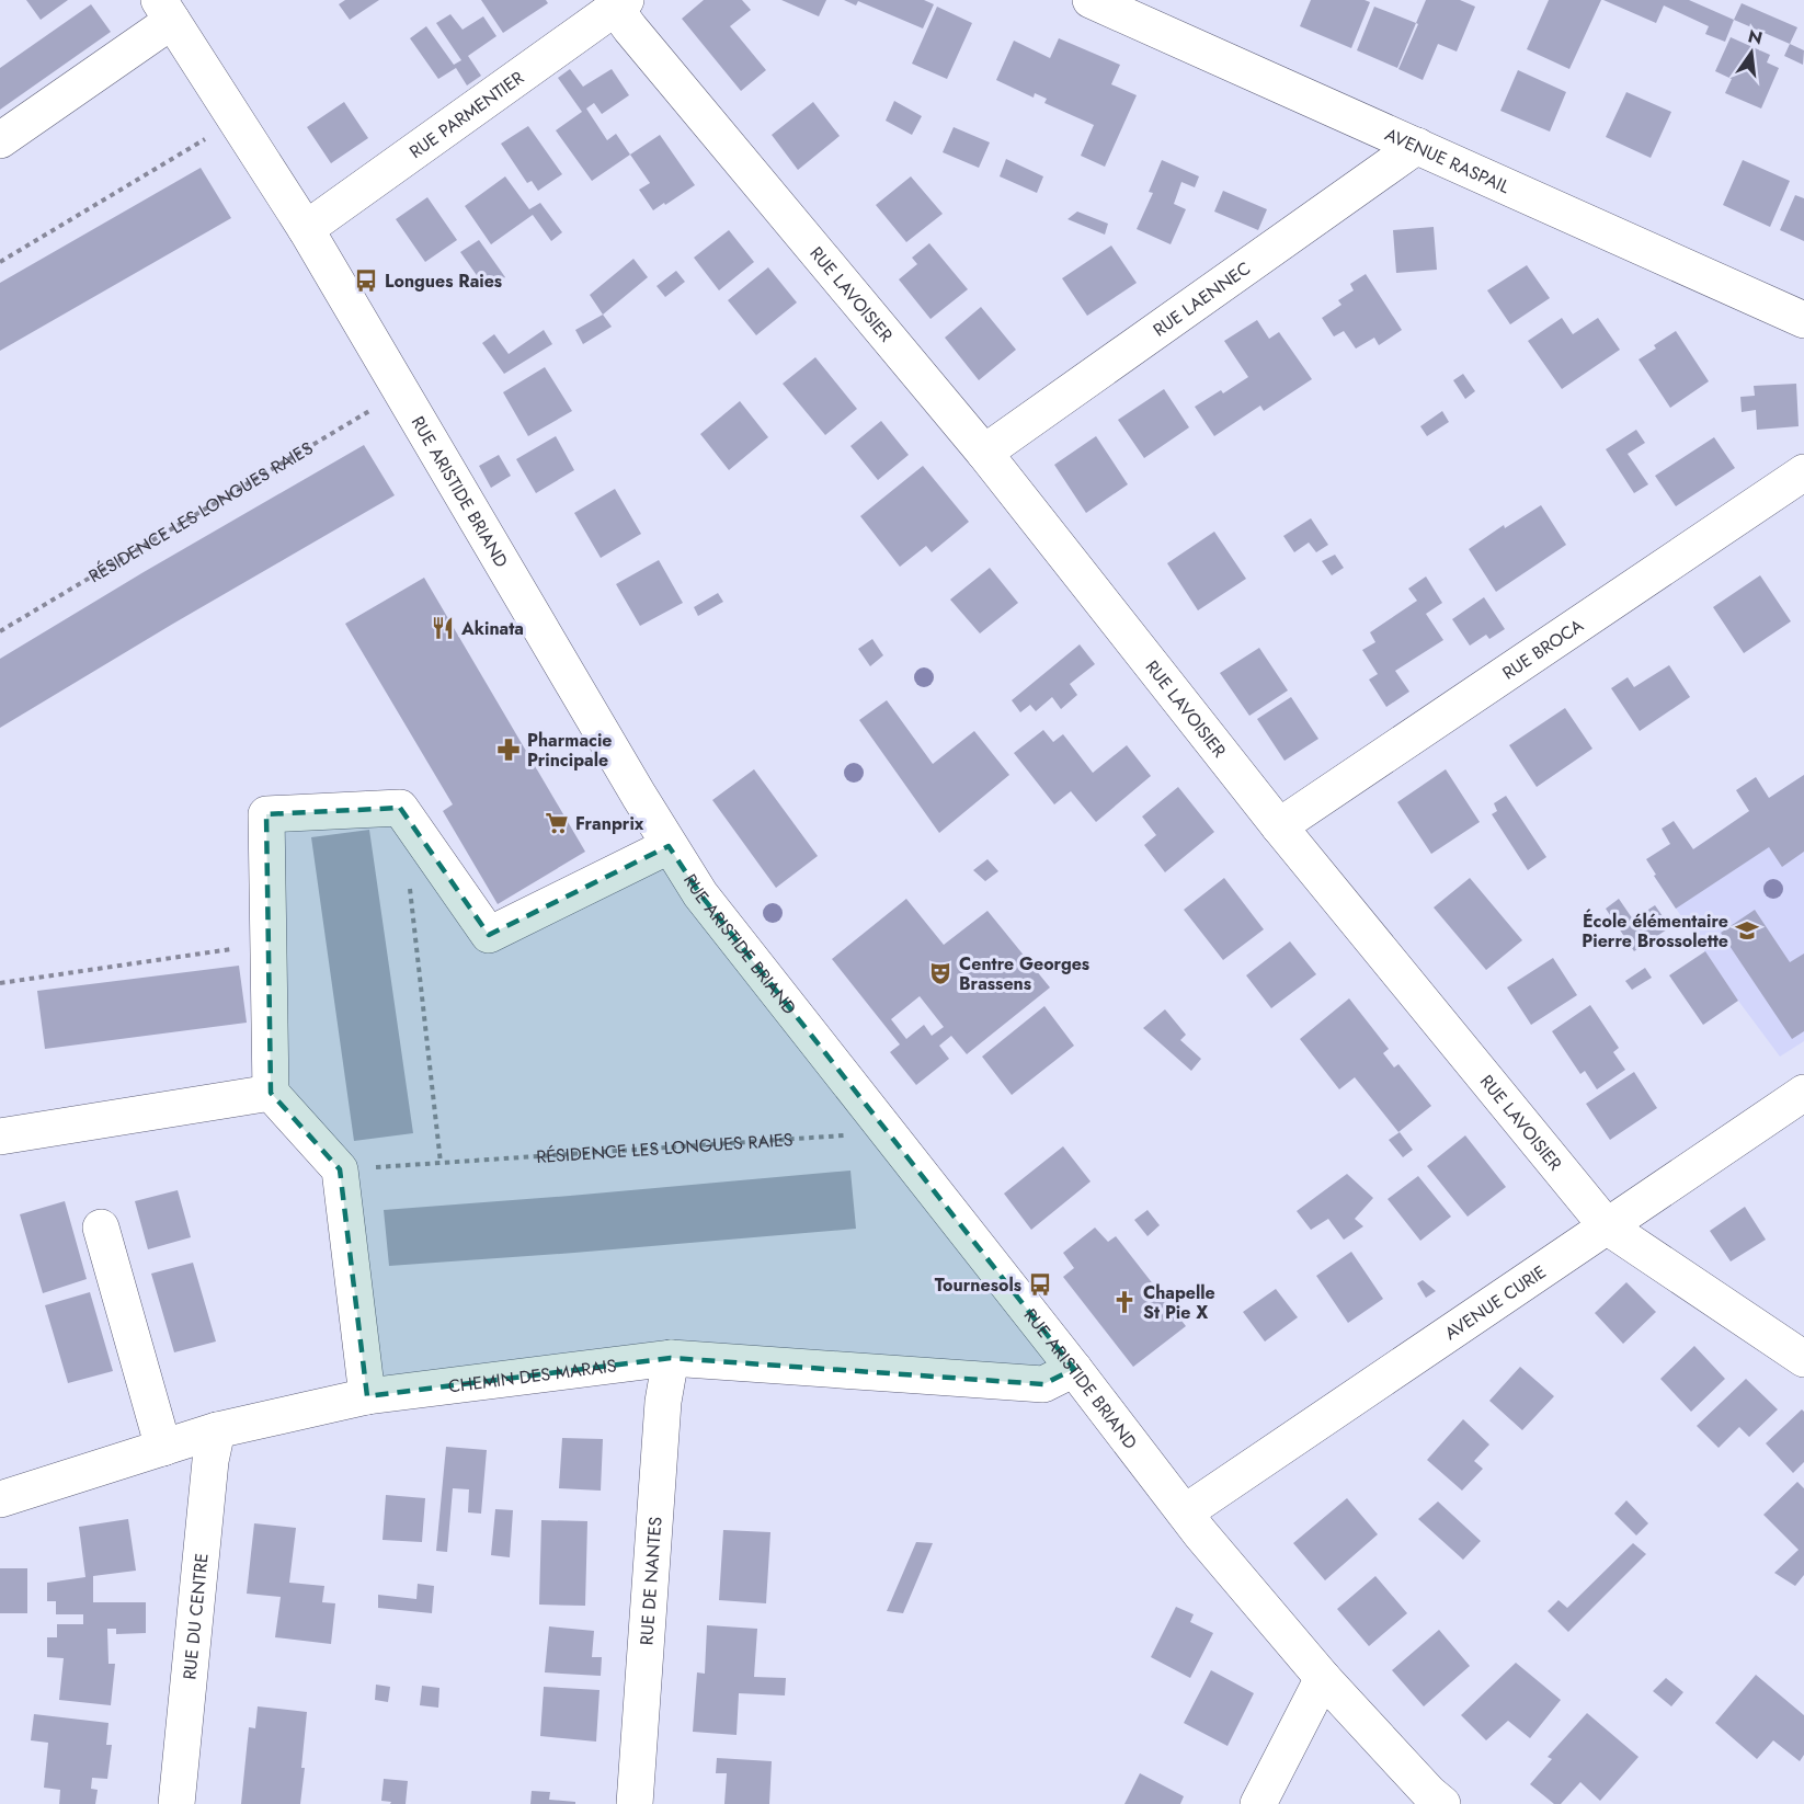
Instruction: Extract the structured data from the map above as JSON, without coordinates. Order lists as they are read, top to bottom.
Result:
{
  "streets": {
    "street": [
      "RUE PARMENTIER",
      "AVENUE RASPAIL",
      "RUE LAVOISIER",
      "RUE LAENNEC",
      "RUE ARISTIDE BRIAND",
      "RUE BROCA",
      "AVENUE CURIE",
      "CHEMIN DES MARAIS",
      "RUE DE NANTES",
      "RUE DU CENTRE"
    ],
    "path": ["RÉSIDENCE LES LONGUES RAIES"]
  },
  "crossings": [
    ["RUE PARMENTIER", "RUE LAVOISIER"],
    ["RUE PARMENTIER", "RUE ARISTIDE BRIAND"],
    ["AVENUE RASPAIL", "RUE LAENNEC"],
    ["RUE LAVOISIER", "RUE LAENNEC"],
    ["RUE LAVOISIER", "RUE BROCA"],
    ["RUE LAVOISIER", "AVENUE CURIE"],
    ["RUE ARISTIDE BRIAND", "RÉSIDENCE LES LONGUES RAIES"],
    ["RUE ARISTIDE BRIAND", "AVENUE CURIE"],
    ["RUE ARISTIDE BRIAND", "CHEMIN DES MARAIS"],
    ["CHEMIN DES MARAIS", "RUE DE NANTES"],
    ["CHEMIN DES MARAIS", "RUE DU CENTRE"]
  ],
  "places": {
    "bus stop": ["Longues Raies", "Tournesols"],
    "restaurant": ["Akinata"],
    "pharmacy": ["Pharmacie Principale"],
    "supermarket": ["Franprix"],
    "school or university": ["École élémentaire Pierre Brossolette"],
    "theatre": ["Centre Georges Brassens"],
    "church": ["Chapelle St Pie X"]
  },
  "north": "top"
}
